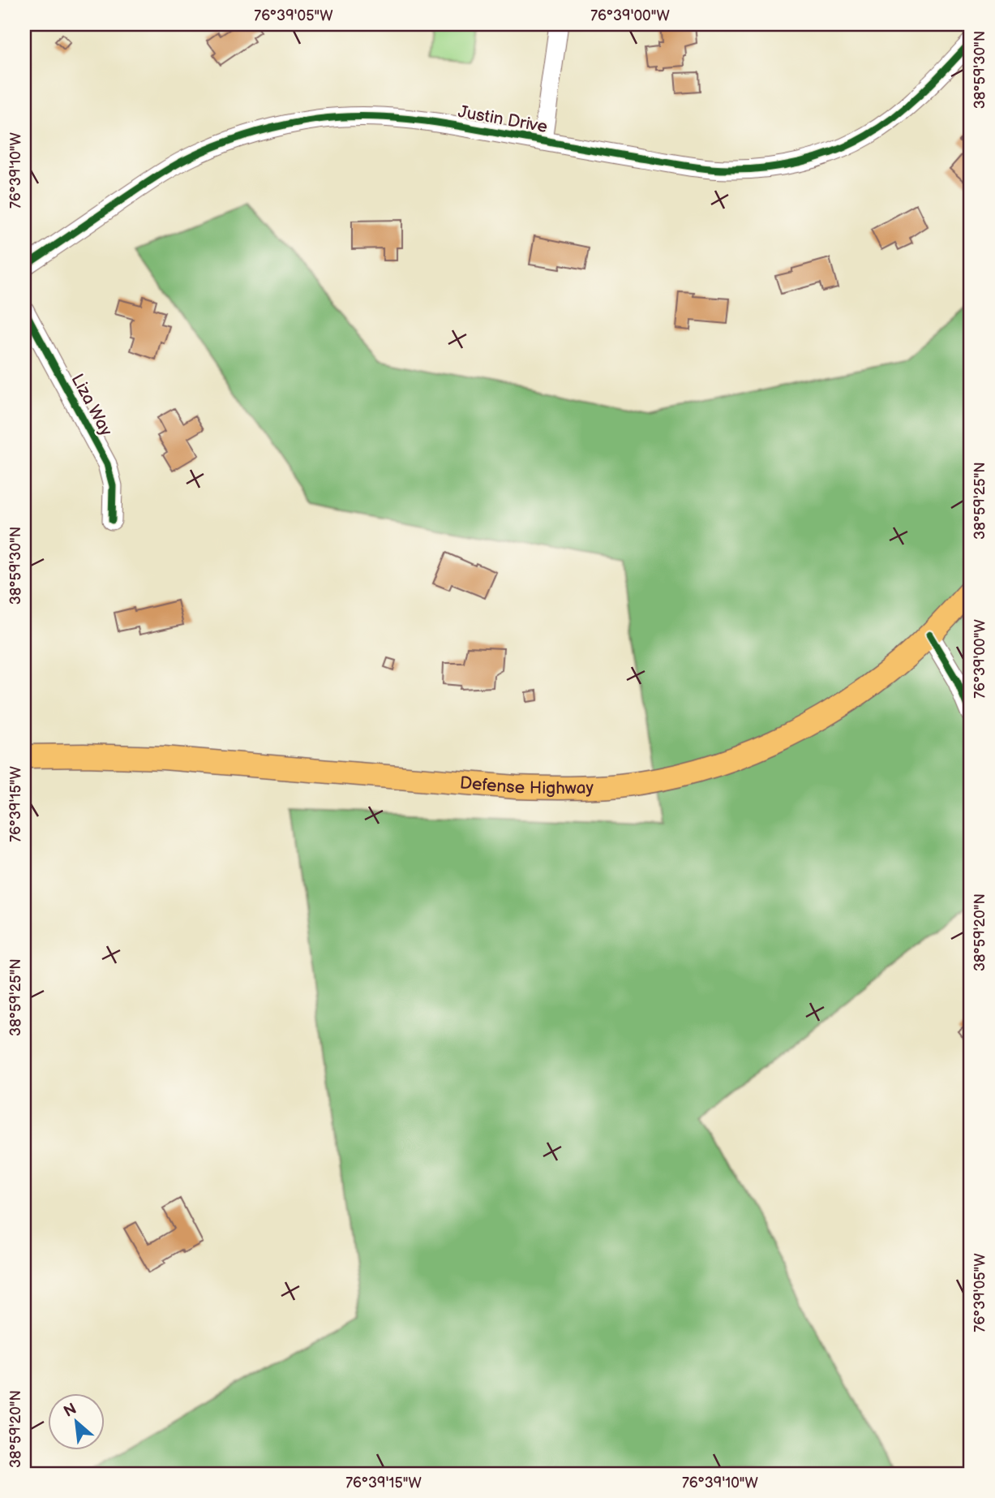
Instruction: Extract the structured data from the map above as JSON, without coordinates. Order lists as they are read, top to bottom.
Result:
{
  "streets": {
    "main road": ["Defense Highway"],
    "street": ["Justin Drive", "Liza Way"]
  },
  "north": "top left",
  "coordinates": [
    "76°39'05\"W",
    "76°39'00\"W",
    "38°59'30\"N",
    "76°39'10\"W",
    "38°59'25\"N",
    "76°39'15\"W",
    "38°59'20\"N"
  ]
}
